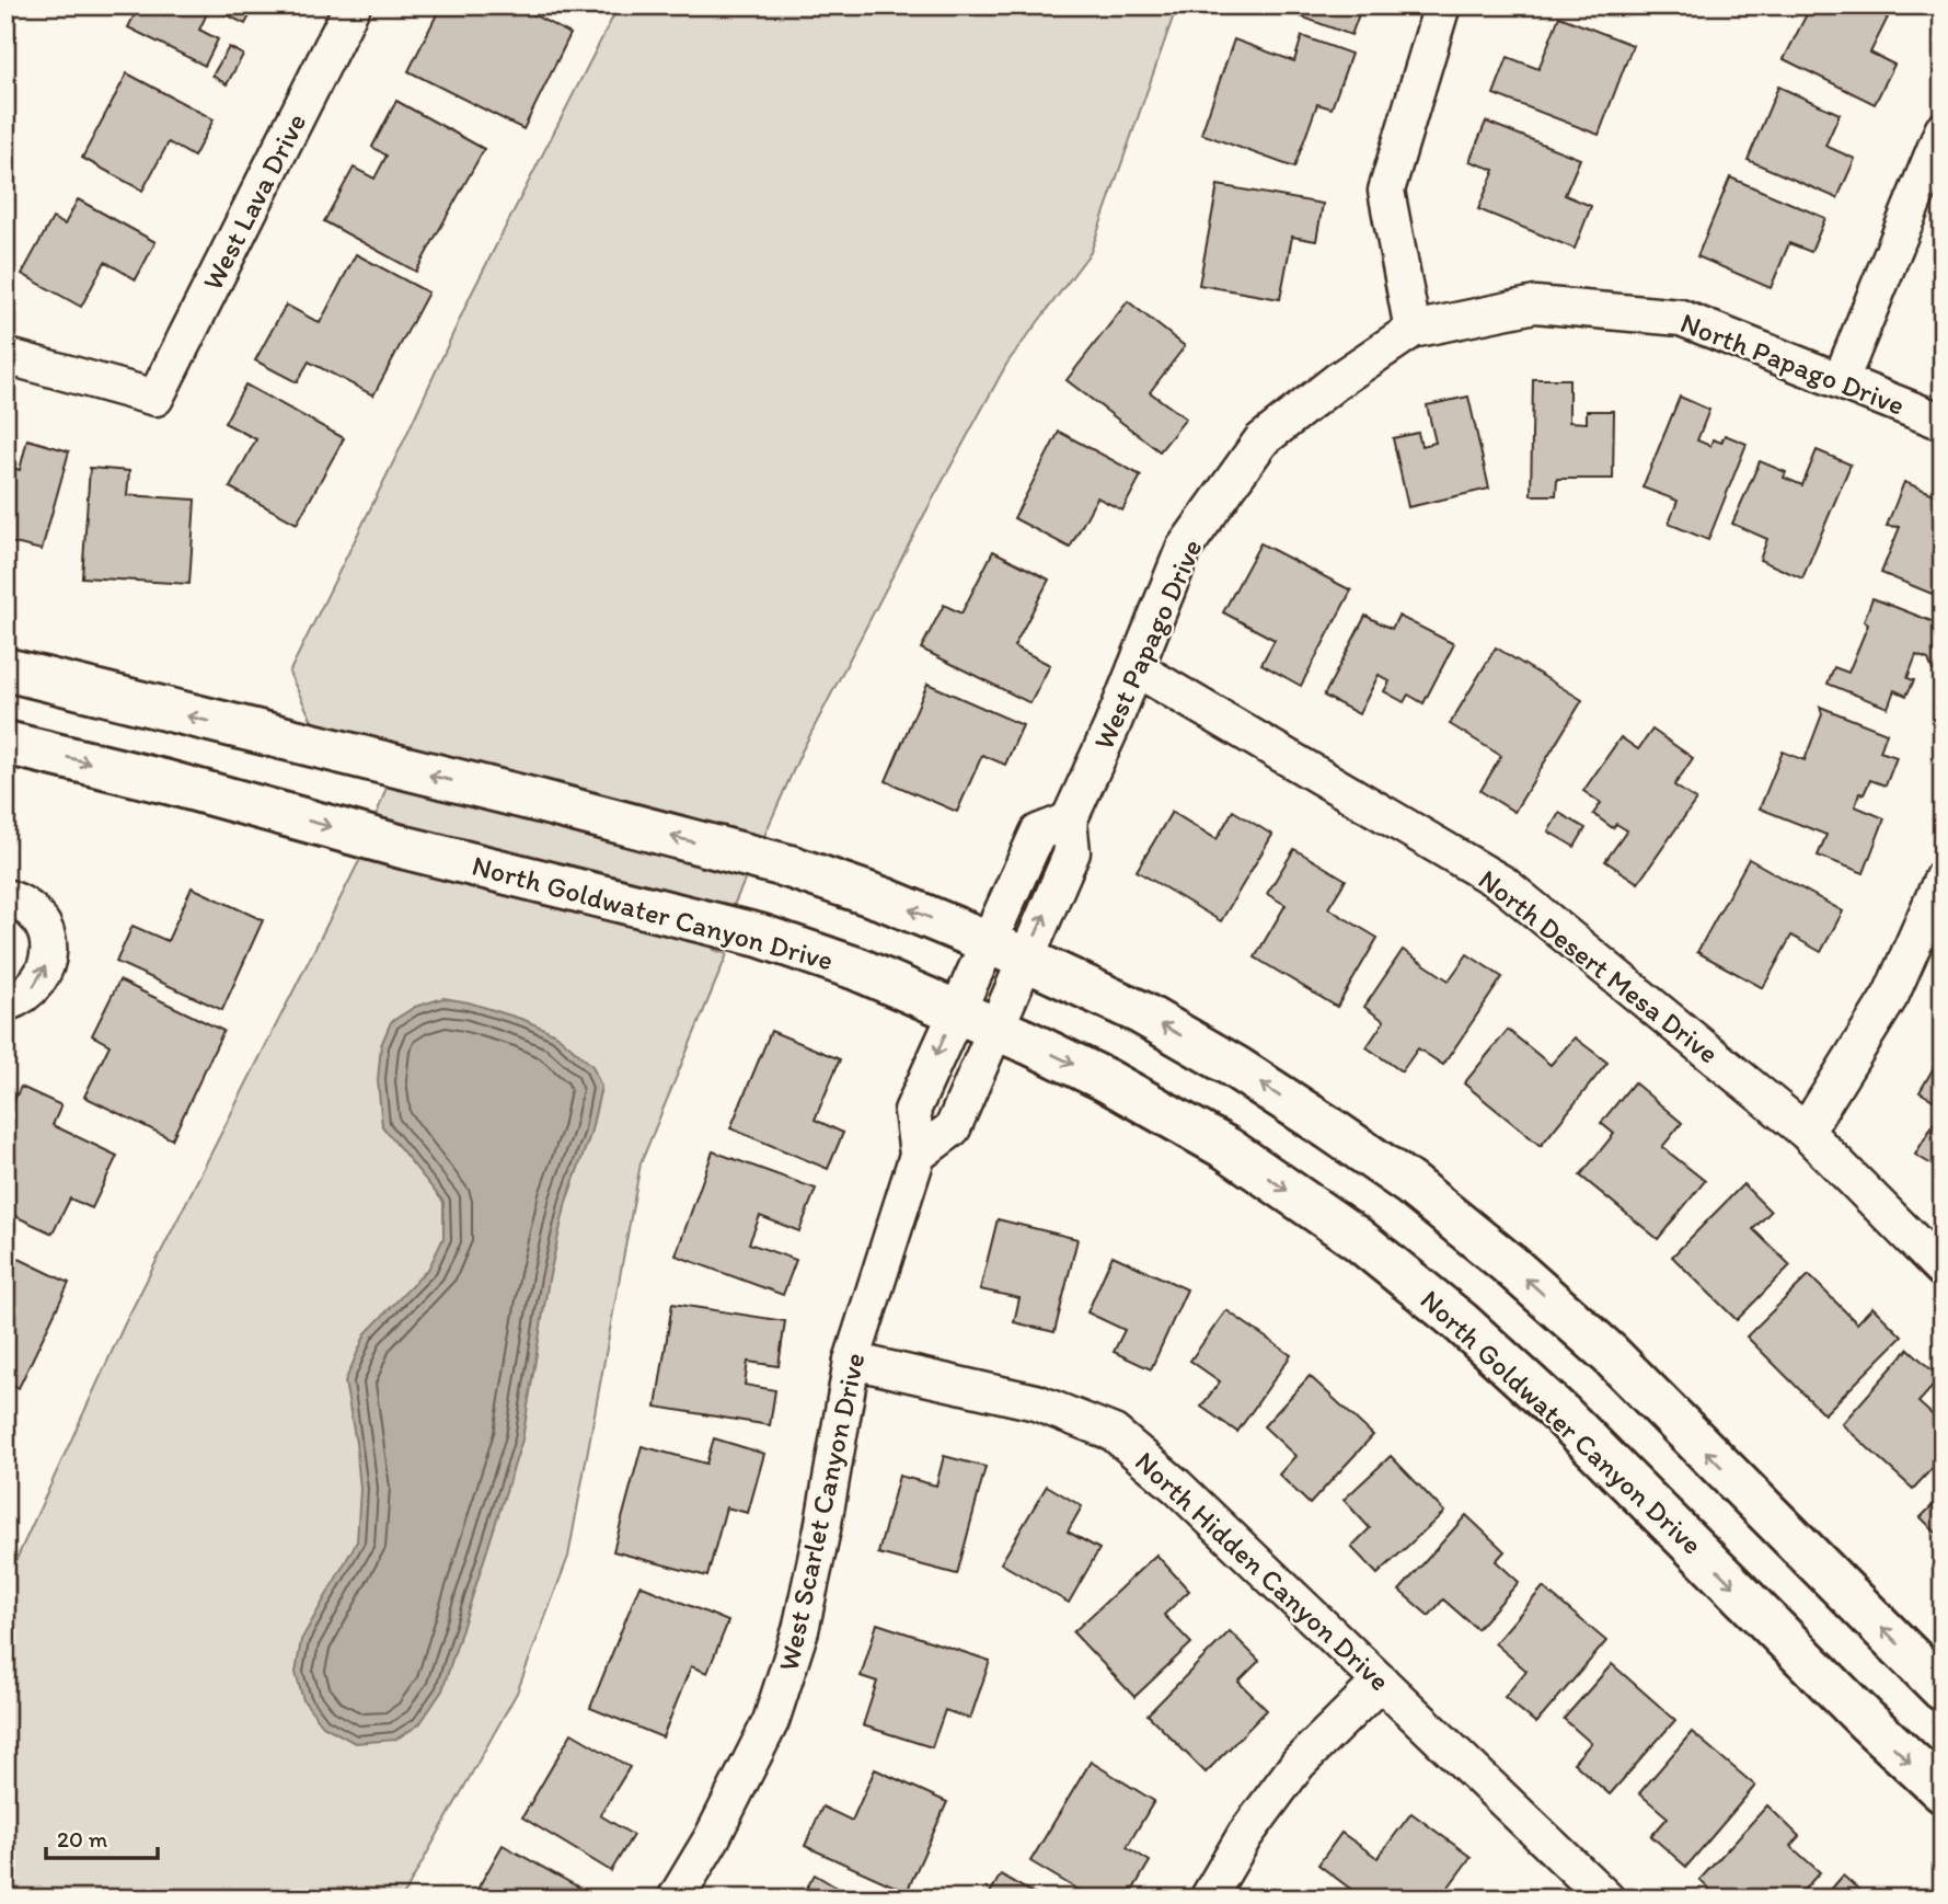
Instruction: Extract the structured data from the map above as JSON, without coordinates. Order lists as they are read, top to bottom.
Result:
{
  "streets": {
    "street": [
      "West Lava Drive",
      "North Papago Drive",
      "West Papago Drive",
      "North Goldwater Canyon Drive",
      "North Desert Mesa Drive",
      "West Scarlet Canyon Drive",
      "North Hidden Canyon Drive"
    ]
  },
  "crossings": [
    ["North Papago Drive", "West Papago Drive"],
    ["West Papago Drive", "North Goldwater Canyon Drive"],
    ["West Papago Drive", "North Desert Mesa Drive"],
    ["West Papago Drive", "West Scarlet Canyon Drive"],
    ["North Goldwater Canyon Drive", "West Scarlet Canyon Drive"],
    ["West Scarlet Canyon Drive", "North Hidden Canyon Drive"]
  ],
  "scale_bar": "20 m"
}
